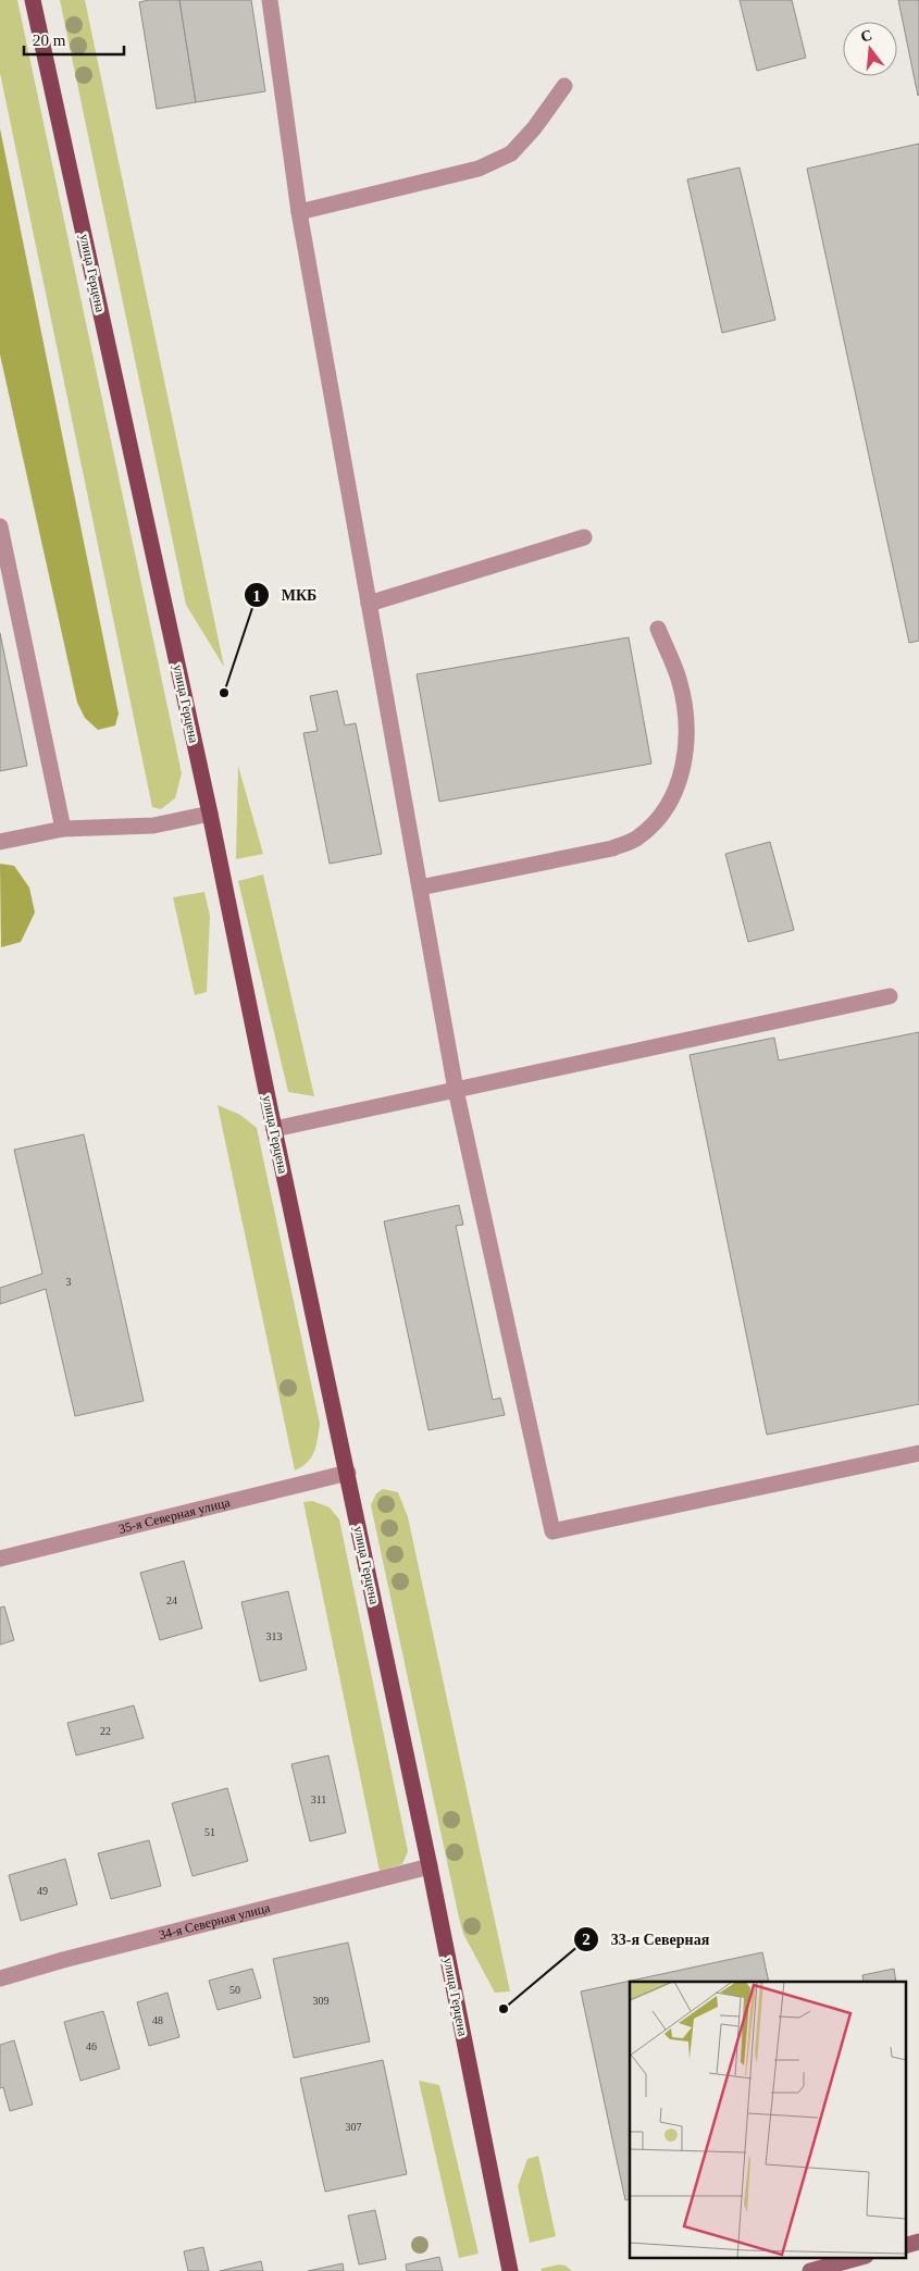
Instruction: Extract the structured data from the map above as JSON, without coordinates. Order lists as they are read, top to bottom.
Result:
{
  "streets": {
    "main road": ["улица Герцена"],
    "street": ["35-я Северная улица", "34-я Северная улица"]
  },
  "crossings": [
    ["улица Герцена", "35-я Северная улица"],
    ["улица Герцена", "34-я Северная улица"]
  ],
  "places": ["МКБ", "33-я Северная"],
  "house_numbers": [
    "3",
    "24",
    "313",
    "22",
    "311",
    "51",
    "49",
    "50",
    "309",
    "48",
    "46",
    "307"
  ],
  "scale_bar": "20 m",
  "north": "top"
}
